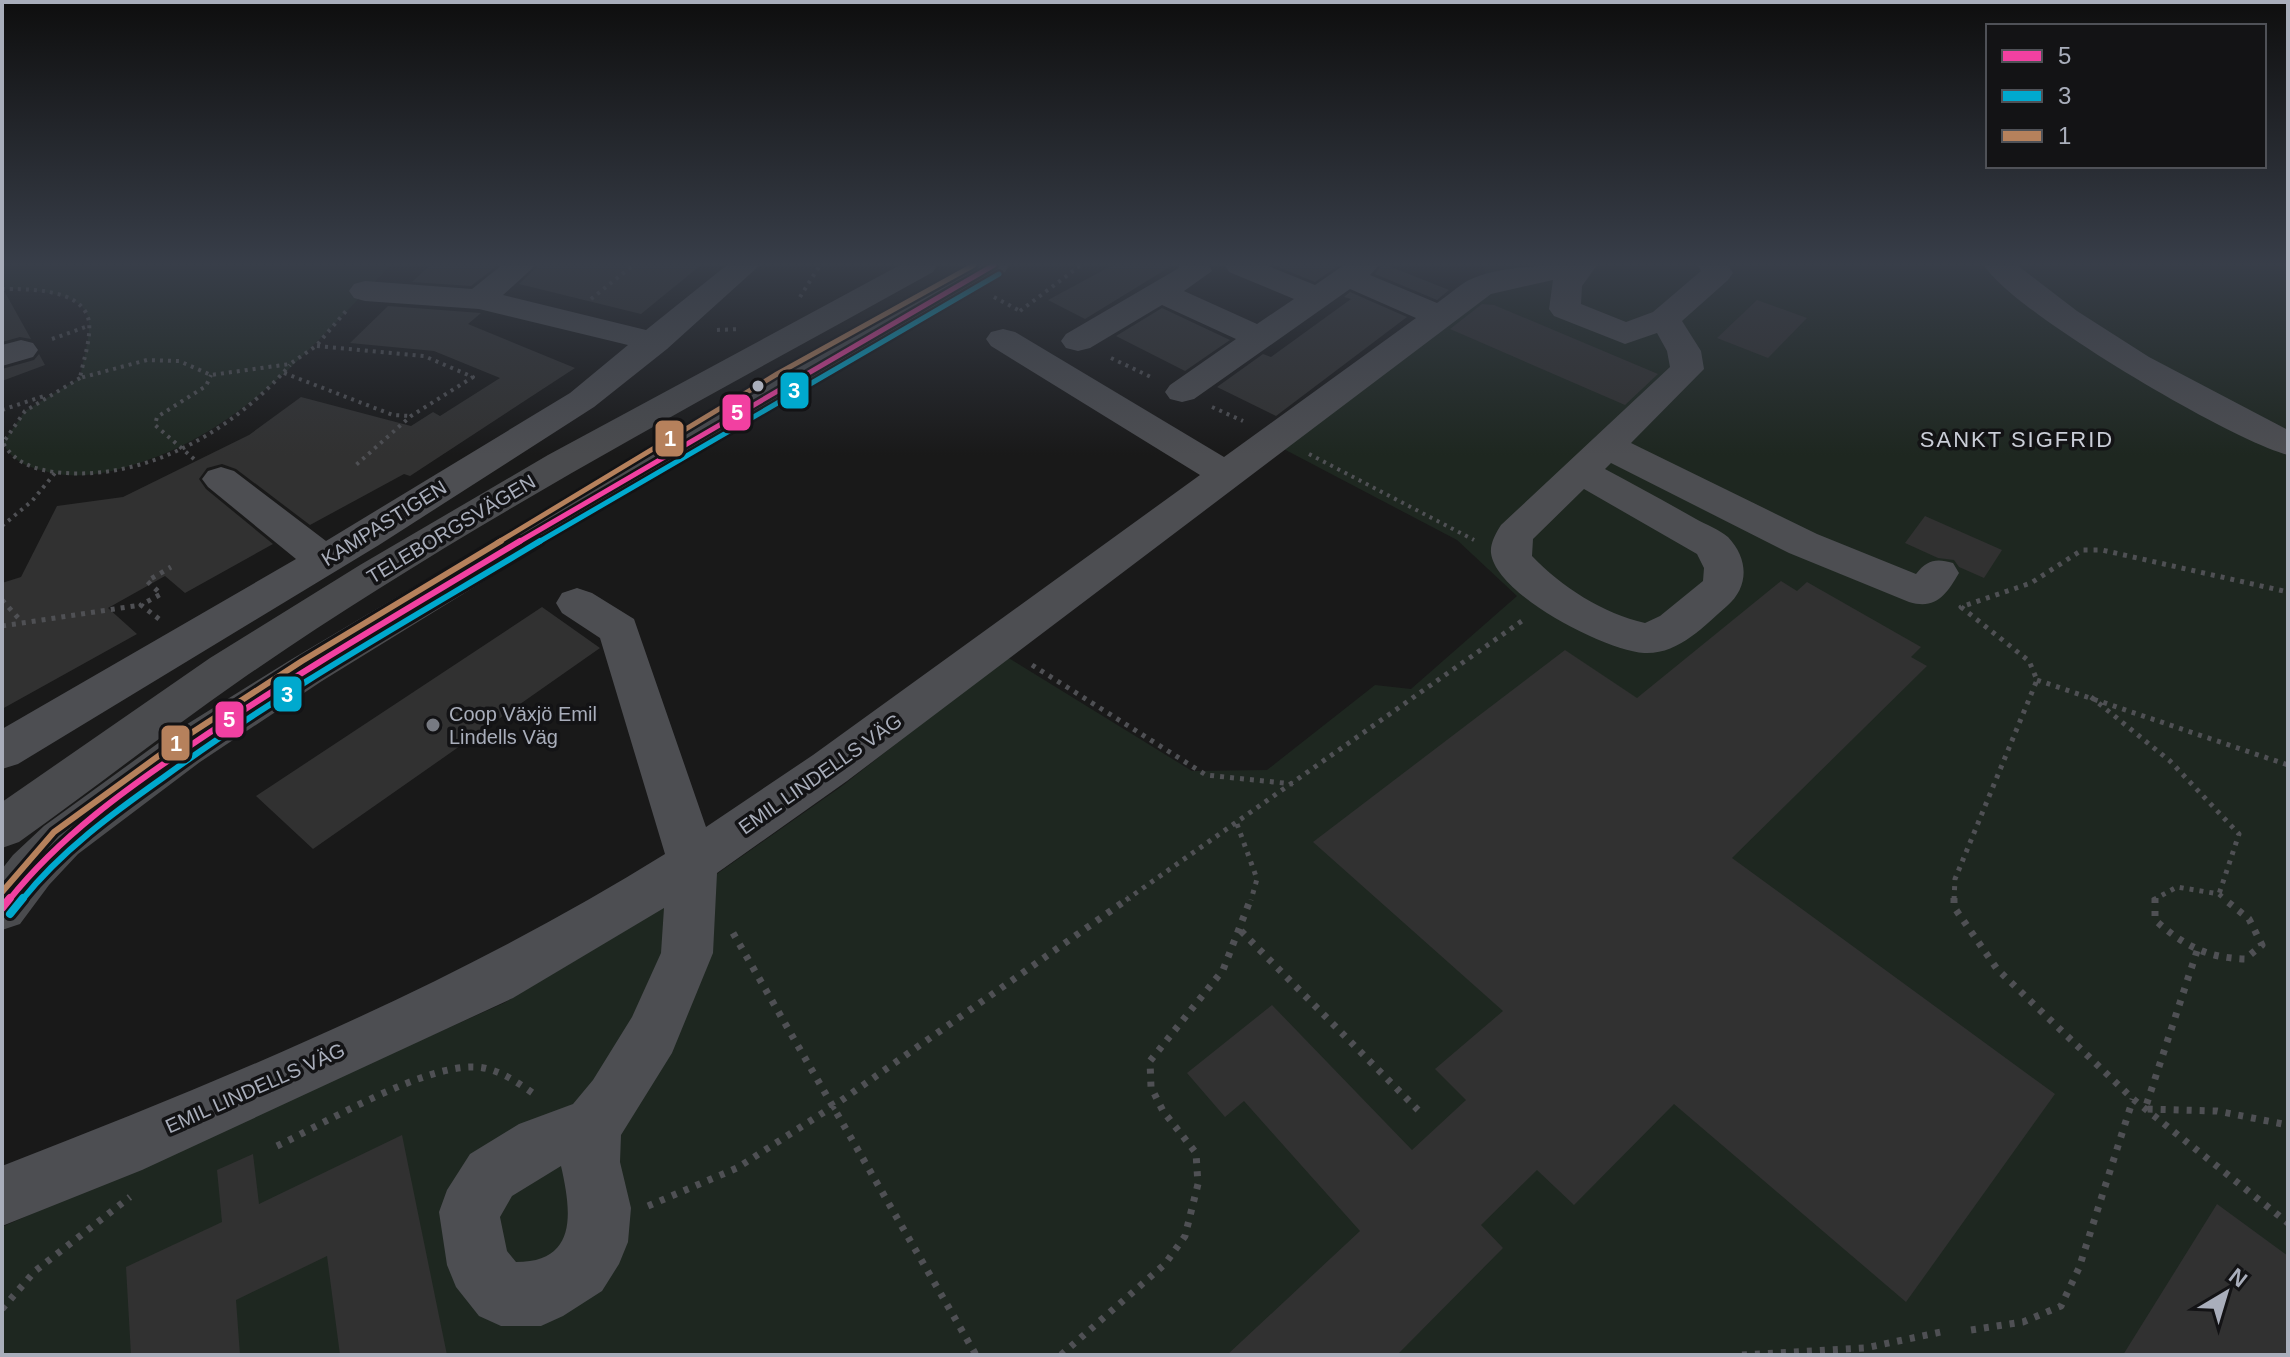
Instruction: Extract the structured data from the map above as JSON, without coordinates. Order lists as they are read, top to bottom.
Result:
{
  "streets": {
    "main road": ["TELEBORGSVÄGEN"],
    "street": ["KAMPASTIGEN", "EMIL LINDELLS VÄG"]
  },
  "districts": ["SANKT SIGFRID"],
  "places": ["Coop Växjö Emil Lindells Väg"],
  "lines": ["transit line 5", "transit line 3", "transit line 1"],
  "legend": ["5", "3", "1"],
  "north": "top right"
}
